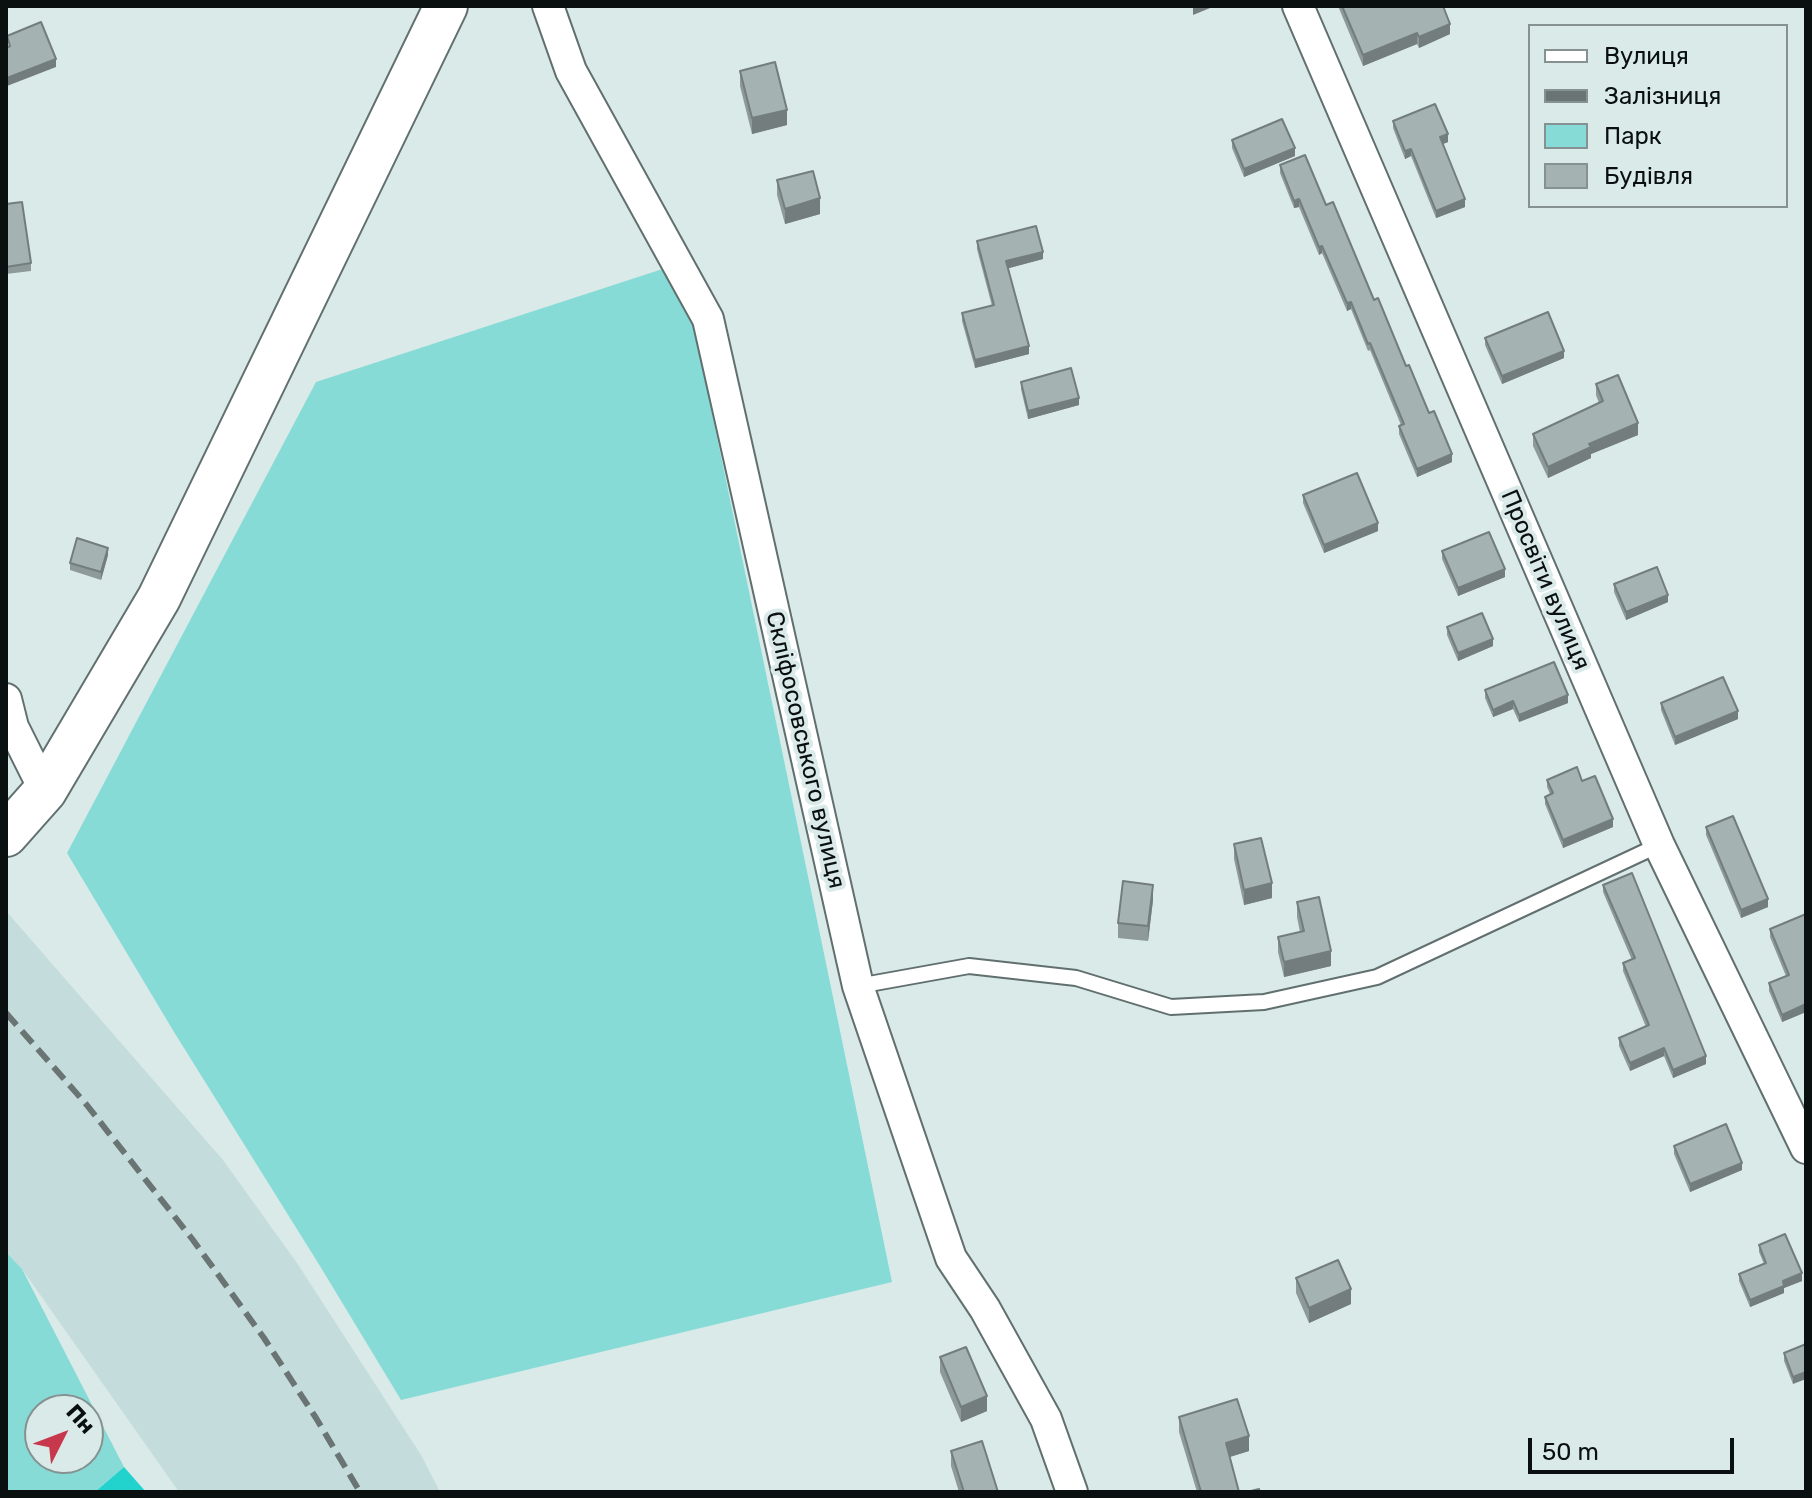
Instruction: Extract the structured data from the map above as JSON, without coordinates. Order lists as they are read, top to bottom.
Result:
{
  "streets": {
    "street": ["Просвіти вулиця", "Скліфосовського вулиця"]
  },
  "legend": [
    "Вулиця",
    "Залізниця",
    "Парк",
    "Будівля"
  ],
  "scale_bar": "50 m",
  "north": "top right"
}
